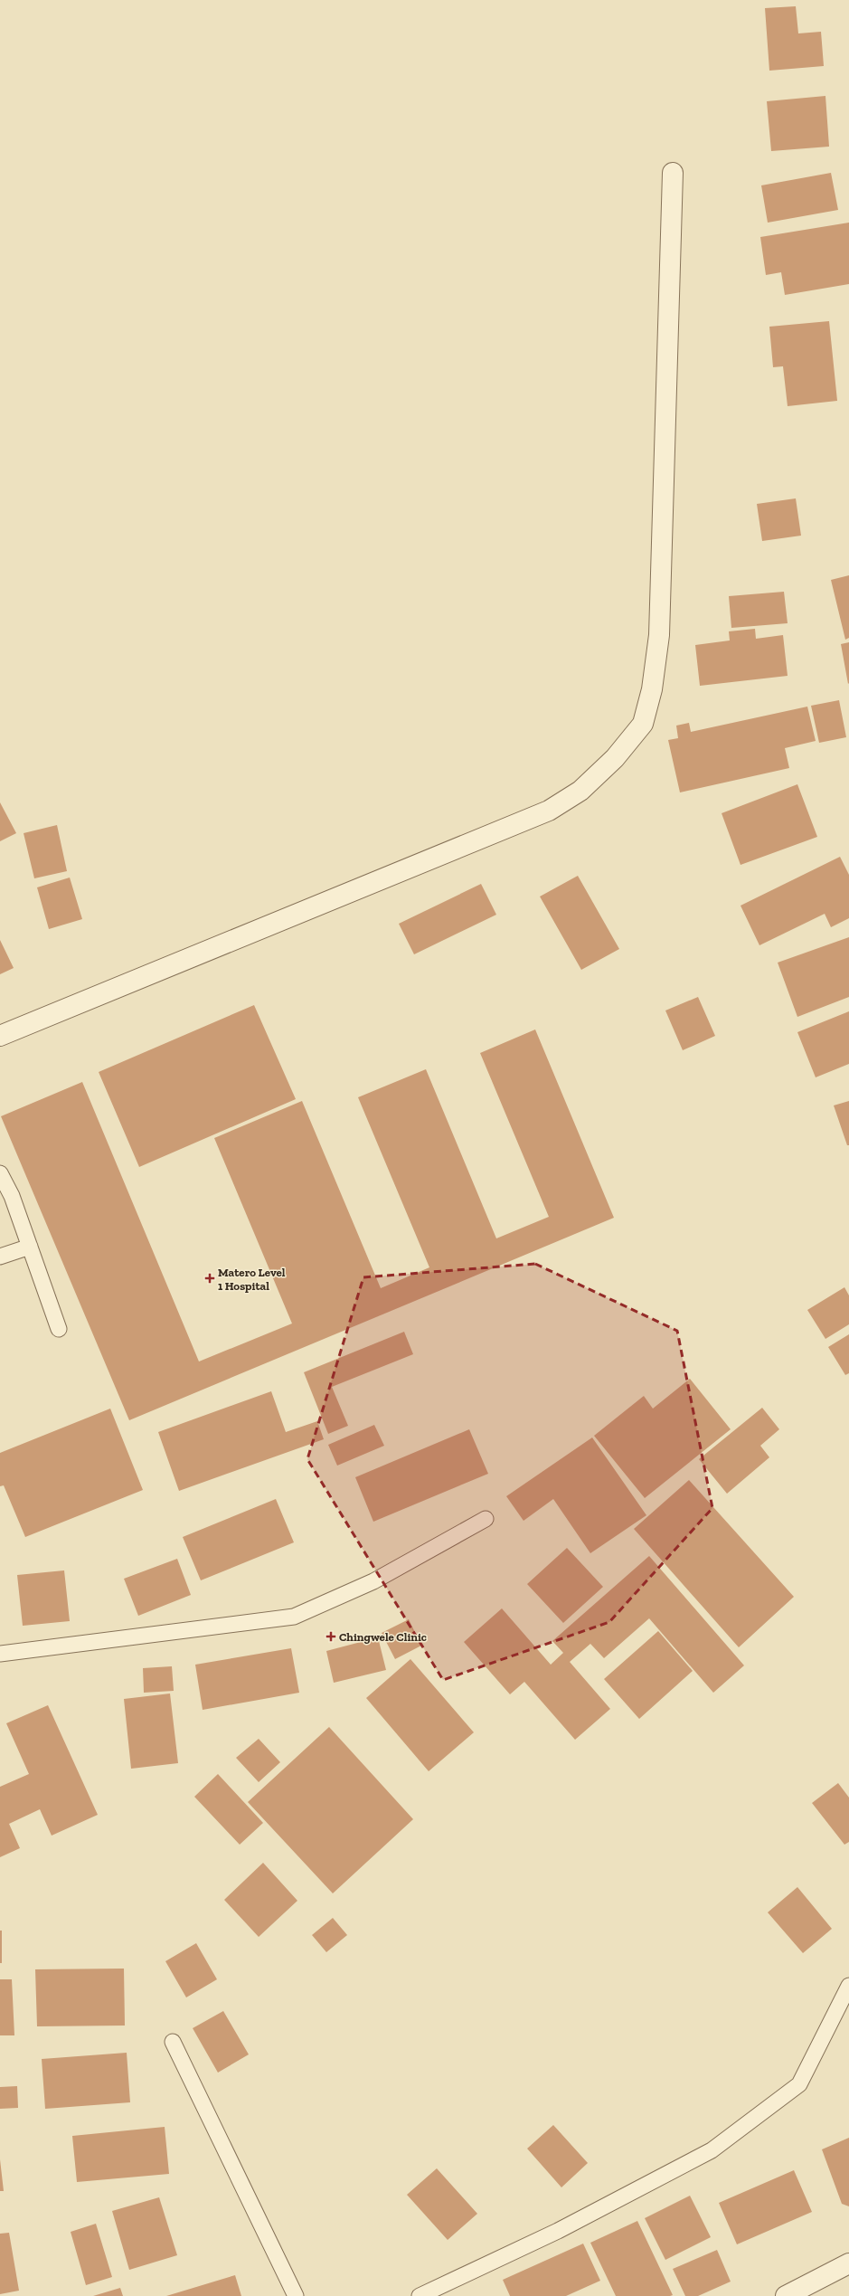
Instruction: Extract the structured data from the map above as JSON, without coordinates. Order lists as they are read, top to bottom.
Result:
{
  "places": {
    "health": ["Matero Level 1 Hospital", "Chingwele Clinic"]
  }
}
